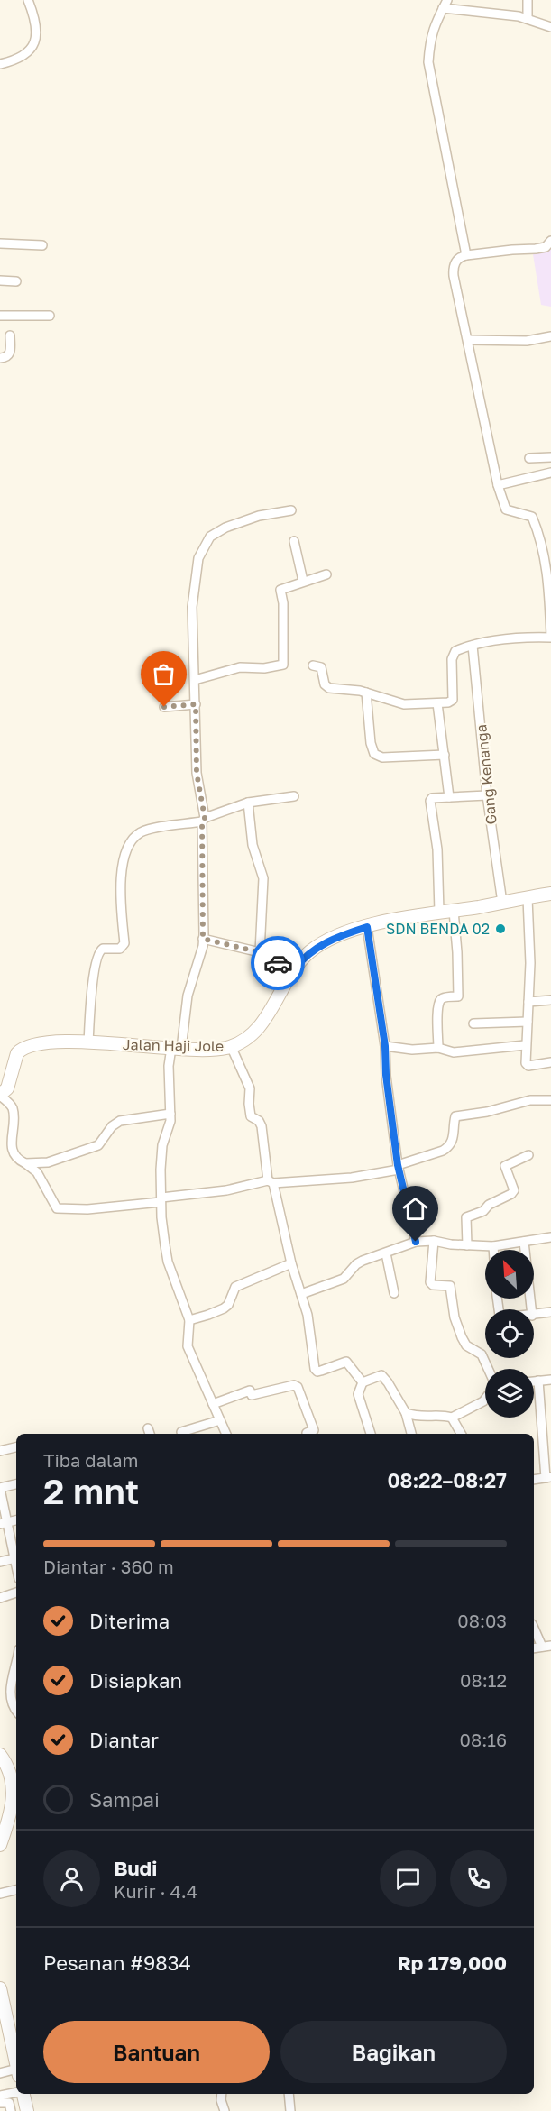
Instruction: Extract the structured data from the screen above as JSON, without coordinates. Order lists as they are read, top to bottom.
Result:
{
  "streets": {
    "main road": ["Jalan Haji Jole"],
    "street": ["Gang Kenanga"]
  },
  "crossings": [
    ["Gang Kenanga", "Jalan Haji Jole"]
  ],
  "places": ["SDN BENDA 02"],
  "north": "top left",
  "page": {
    "heading": ["2 mnt", "Tiba dalam", "08:22–08:27"],
    "panel": [
      "Budi",
      "Kurir · 4.4",
      "Pesanan #9834",
      "Rp 179,000"
    ],
    "bar": "Diantar · 360 m",
    "list": [
      ["Diterima", "08:03"],
      ["Disiapkan", "08:12"],
      ["Diantar", "08:16"],
      "Sampai"
    ],
    "buttons": ["Bantuan", "Bagikan"]
  }
}
